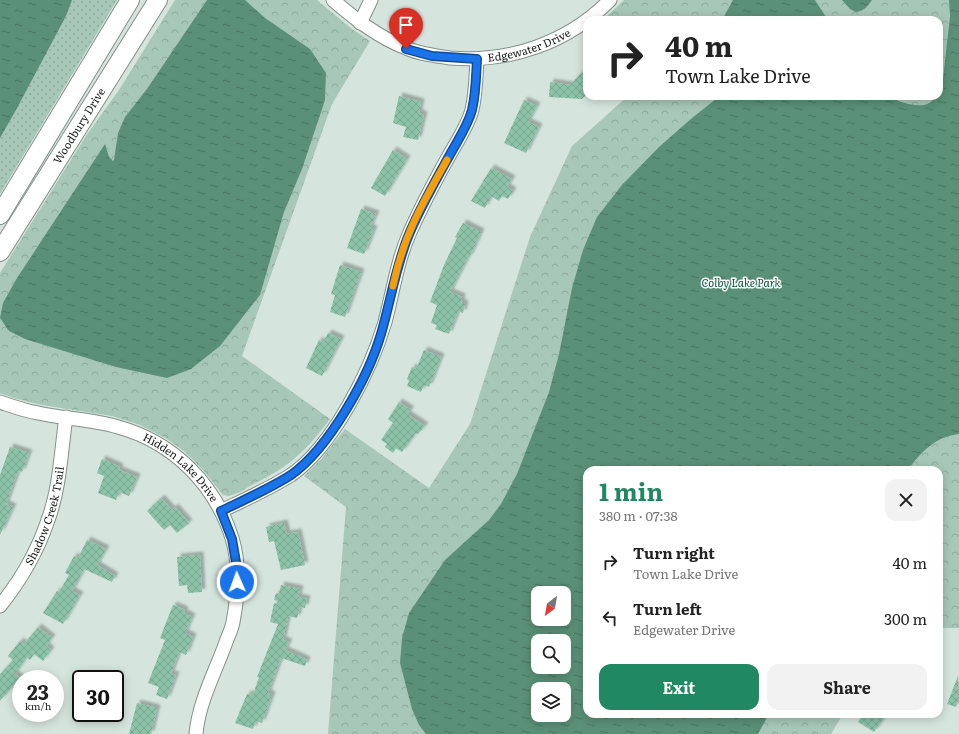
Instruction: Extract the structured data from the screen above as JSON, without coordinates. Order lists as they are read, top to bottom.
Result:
{
  "streets": {
    "main road": ["Woodbury Drive"],
    "street": ["Edgewater Drive", "Hidden Lake Drive", "Shadow Creek Trail"]
  },
  "crossings": [
    ["Hidden Lake Drive", "Shadow Creek Trail"]
  ],
  "parks": ["Colby Lake Park"],
  "north": "bottom left",
  "page": {
    "turn": ["40 m", "Town Lake Drive"],
    "heading": ["1 min", "380 m · 07:38"],
    "list": [
      {
        "name": "Turn right",
        "note": "Town Lake Drive",
        "value": "40 m"
      },
      {
        "name": "Turn left",
        "note": "Edgewater Drive",
        "value": "300 m"
      }
    ],
    "buttons": ["Exit", "Share"],
    "speed": "23 km/h",
    "limit": "30"
  }
}
